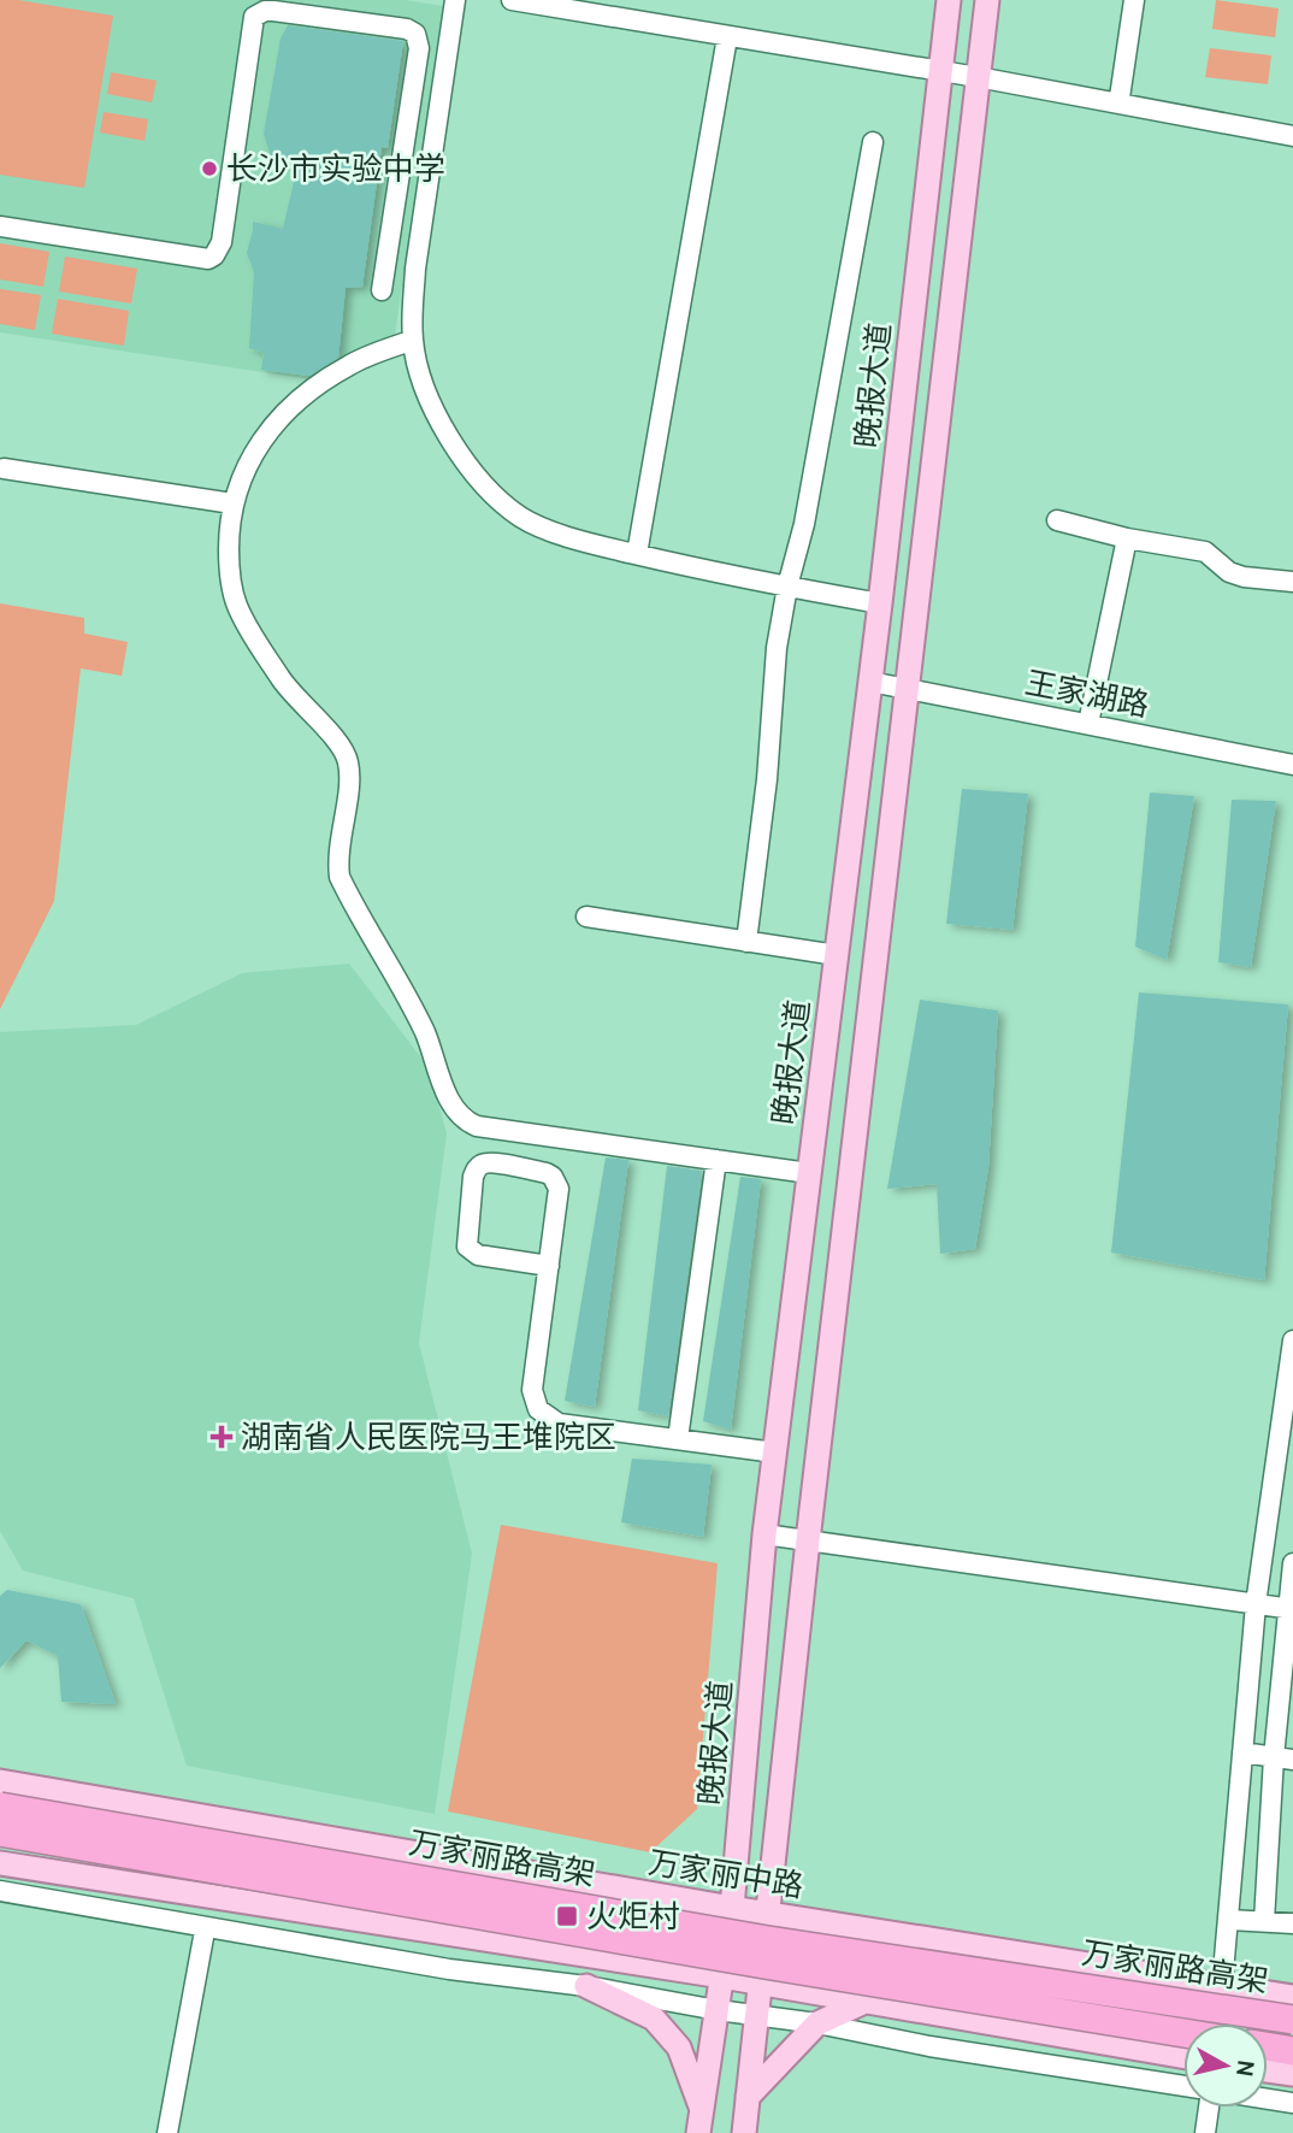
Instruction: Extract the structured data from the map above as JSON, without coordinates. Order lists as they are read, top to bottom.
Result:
{
  "streets": {
    "highway": ["万家丽路高架"],
    "main road": ["晚报大道", "万家丽中路"],
    "street": ["王家湖路"]
  },
  "crossings": [
    ["晚报大道", "王家湖路"],
    ["晚报大道", "万家丽中路"]
  ],
  "places": {
    "other": ["长沙市实验中学"],
    "health": ["湖南省人民医院马王堆院区"],
    "transit": ["火炬村"]
  },
  "north": "right"
}
